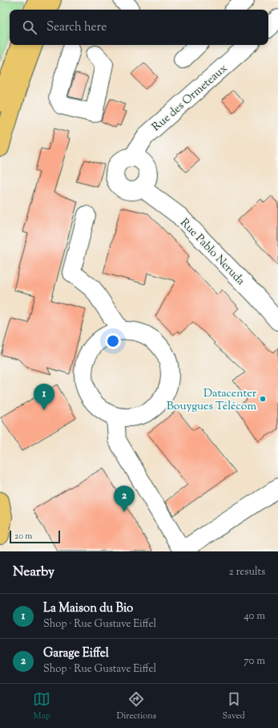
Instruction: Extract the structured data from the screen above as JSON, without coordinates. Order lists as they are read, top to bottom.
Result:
{
  "streets": {
    "street": ["Rue des Ormeteaux", "Rue Pablo Neruda"]
  },
  "crossings": [
    ["Rue des Ormeteaux", "Rue Pablo Neruda"]
  ],
  "places": ["Datacenter Bouygues Télécom"],
  "scale_bar": "20 m",
  "page": {
    "search": "Search here",
    "pins": ["1", "2"],
    "scale": "20 m",
    "heading": ["Nearby", "2 results"],
    "list": [
      {
        "mark": "1",
        "name": "La Maison du Bio",
        "note": "Shop · Rue Gustave Eiffel",
        "value": "40 m"
      },
      {
        "mark": "2",
        "name": "Garage Eiffel",
        "note": "Shop · Rue Gustave Eiffel",
        "value": "70 m"
      }
    ],
    "nav": ["Map", "Directions", "Saved"]
  }
}
